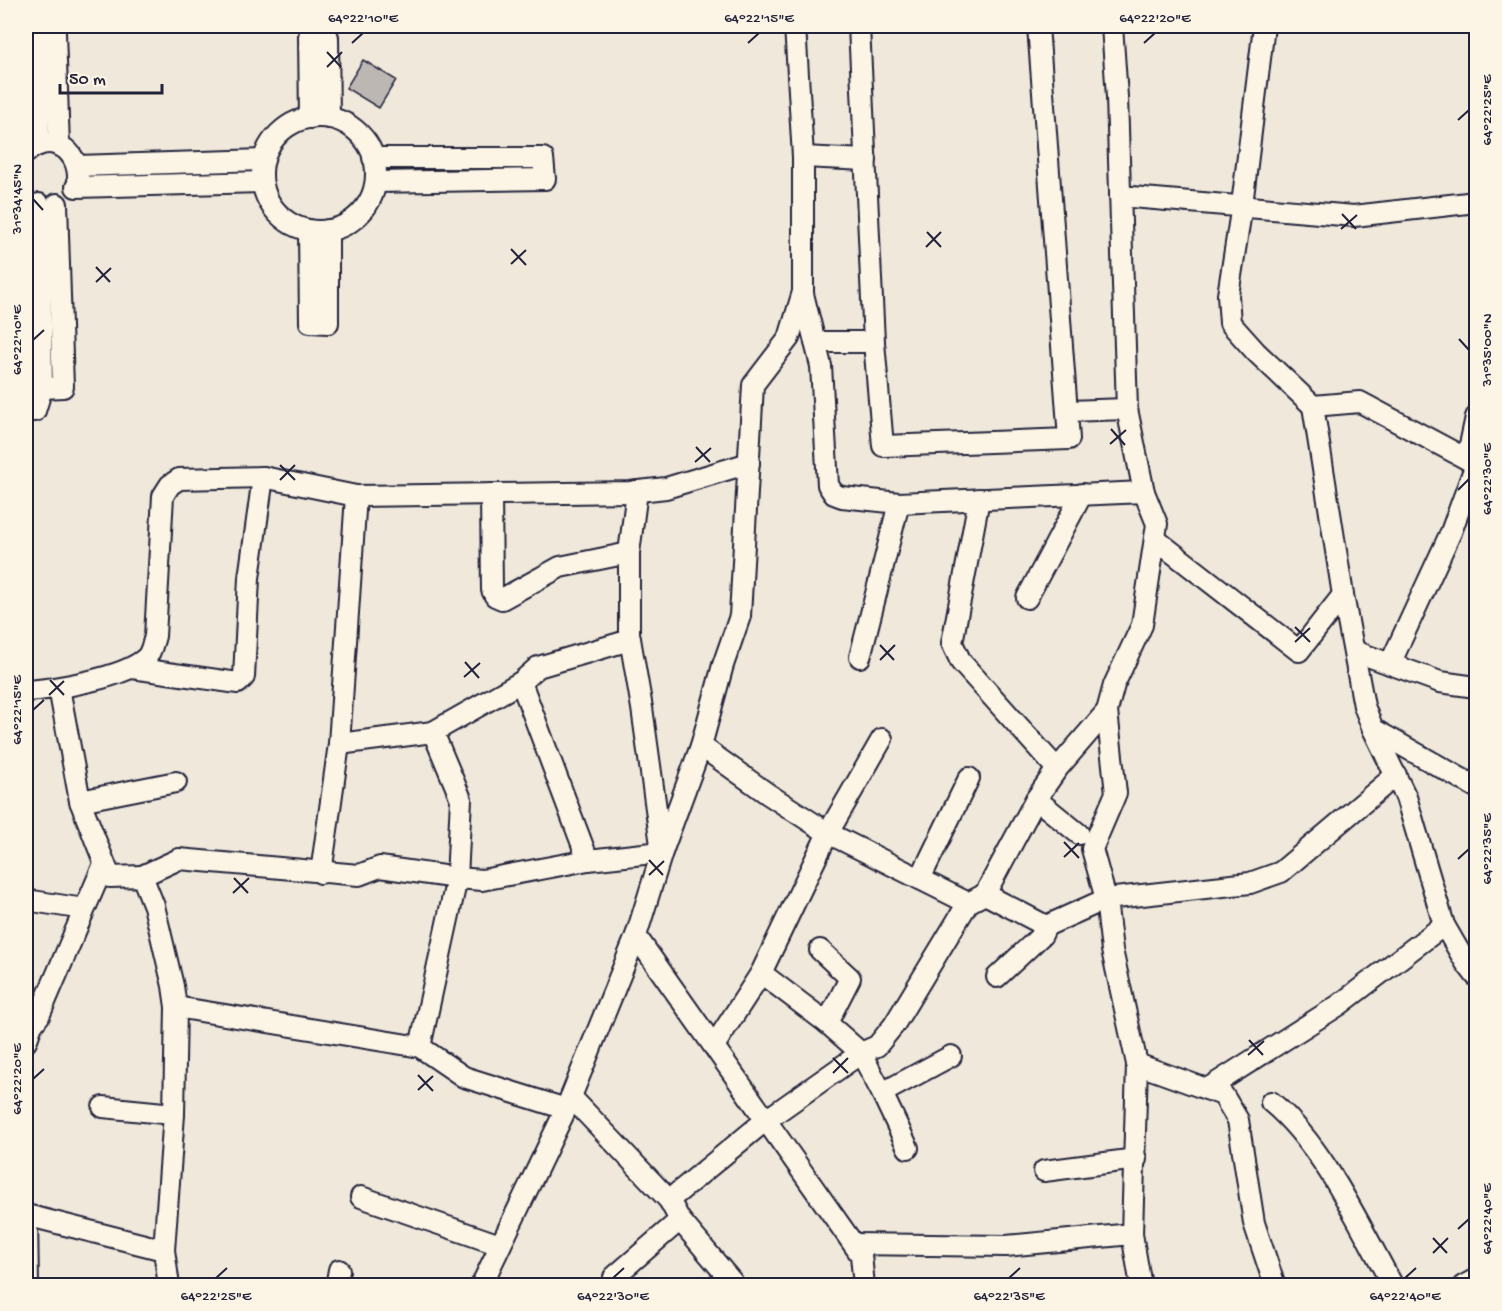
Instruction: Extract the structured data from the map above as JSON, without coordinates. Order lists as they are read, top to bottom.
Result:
{
  "scale_bar": "50 m",
  "coordinates": [
    "64°22'10\"E",
    "64°22'15\"E",
    "64°22'20\"E",
    "64°22'25\"E",
    "31°34'45\"N",
    "31°35'00\"N",
    "64°22'30\"E",
    "64°22'35\"E",
    "64°22'40\"E"
  ]
}
